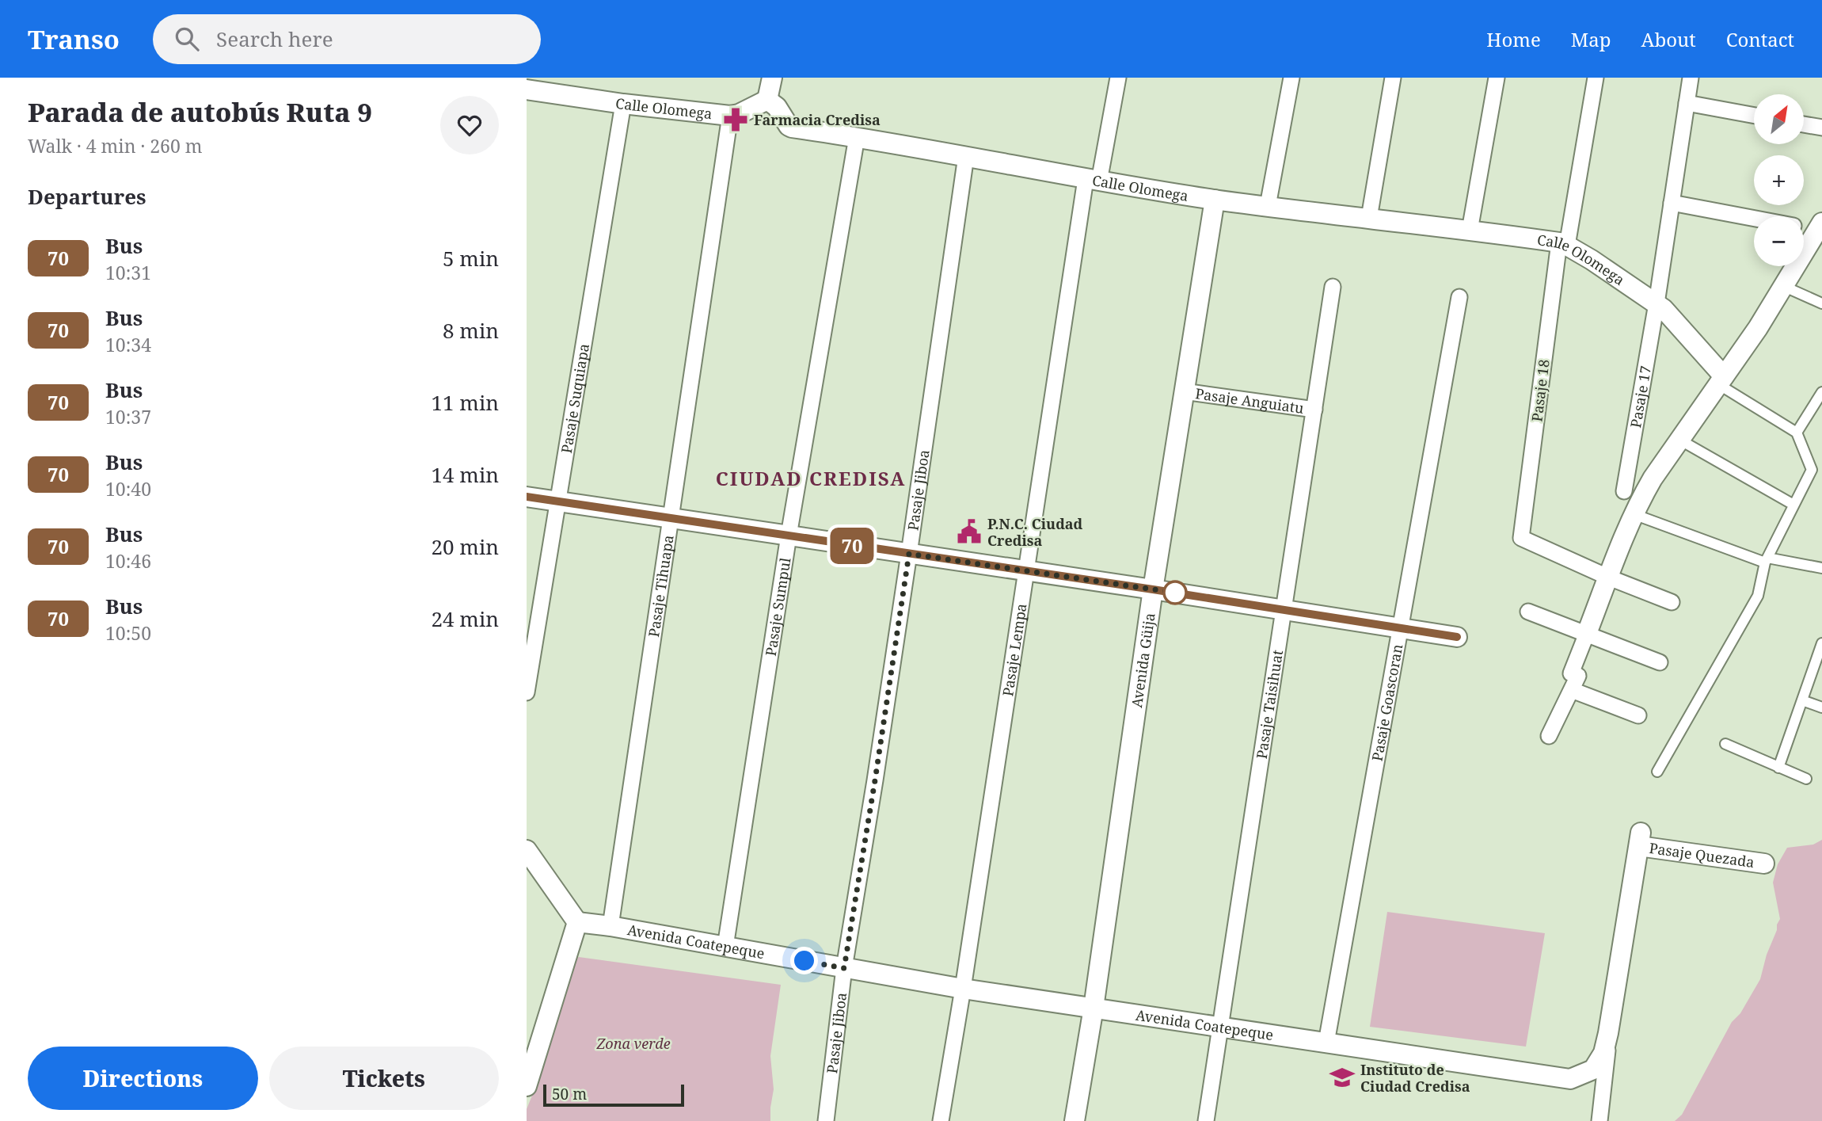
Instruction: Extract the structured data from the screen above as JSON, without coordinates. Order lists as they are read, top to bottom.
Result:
{
  "streets": {
    "street": [
      "Calle Olomega",
      "Pasaje 18",
      "Pasaje 17",
      "Pasaje Suquiapa",
      "Pasaje Anguiatu",
      "Pasaje Jiboa",
      "Pasaje Tihuapa",
      "Pasaje Sumpul",
      "Pasaje Lempa",
      "Avenida Güija",
      "Pasaje Goascoran",
      "Pasaje Taisihuat",
      "Pasaje Quezada",
      "Avenida Coatepeque"
    ]
  },
  "crossings": [
    ["Calle Olomega", "Pasaje 18"],
    ["Calle Olomega", "Pasaje 17"],
    ["Calle Olomega", "Pasaje Suquiapa"],
    ["Calle Olomega", "Pasaje Jiboa"],
    ["Calle Olomega", "Pasaje Tihuapa"],
    ["Calle Olomega", "Pasaje Sumpul"],
    ["Calle Olomega", "Pasaje Lempa"],
    ["Calle Olomega", "Avenida Güija"],
    ["Pasaje Anguiatu", "Avenida Güija"],
    ["Pasaje Anguiatu", "Pasaje Taisihuat"],
    ["Pasaje Jiboa", "Avenida Coatepeque"],
    ["Pasaje Tihuapa", "Avenida Coatepeque"],
    ["Pasaje Sumpul", "Avenida Coatepeque"],
    ["Pasaje Lempa", "Avenida Coatepeque"],
    ["Avenida Güija", "Avenida Coatepeque"],
    ["Pasaje Goascoran", "Avenida Coatepeque"],
    ["Pasaje Taisihuat", "Avenida Coatepeque"],
    ["Pasaje Quezada", "Avenida Coatepeque"]
  ],
  "districts": ["CIUDAD CREDISA"],
  "parks": ["Zona verde"],
  "places": {
    "pharmacy": ["Farmacia Credisa"],
    "public building": ["P.N.C. Ciudad Credisa"],
    "school or university": ["Instituto de Ciudad Credisa"]
  },
  "lines": ["bus line 70"],
  "scale_bar": "50 m",
  "north": "top right",
  "page": {
    "header": "Transo",
    "search": "Search here",
    "nav": [
      "Home",
      "Map",
      "About",
      "Contact"
    ],
    "heading": [
      ["Parada de autobús Ruta 9", "Walk · 4 min · 260 m"],
      "Departures"
    ],
    "on_map": "70",
    "map_buttons": ["+", "−"],
    "list": [
      {
        "mark": "70",
        "name": "Bus",
        "note": "10:31",
        "value": "5 min"
      },
      {
        "mark": "70",
        "name": "Bus",
        "note": "10:34",
        "value": "8 min"
      },
      {
        "mark": "70",
        "name": "Bus",
        "note": "10:37",
        "value": "11 min"
      },
      {
        "mark": "70",
        "name": "Bus",
        "note": "10:40",
        "value": "14 min"
      },
      {
        "mark": "70",
        "name": "Bus",
        "note": "10:46",
        "value": "20 min"
      },
      {
        "mark": "70",
        "name": "Bus",
        "note": "10:50",
        "value": "24 min"
      }
    ],
    "buttons": ["Directions", "Tickets"],
    "scale": "50 m"
  }
}
